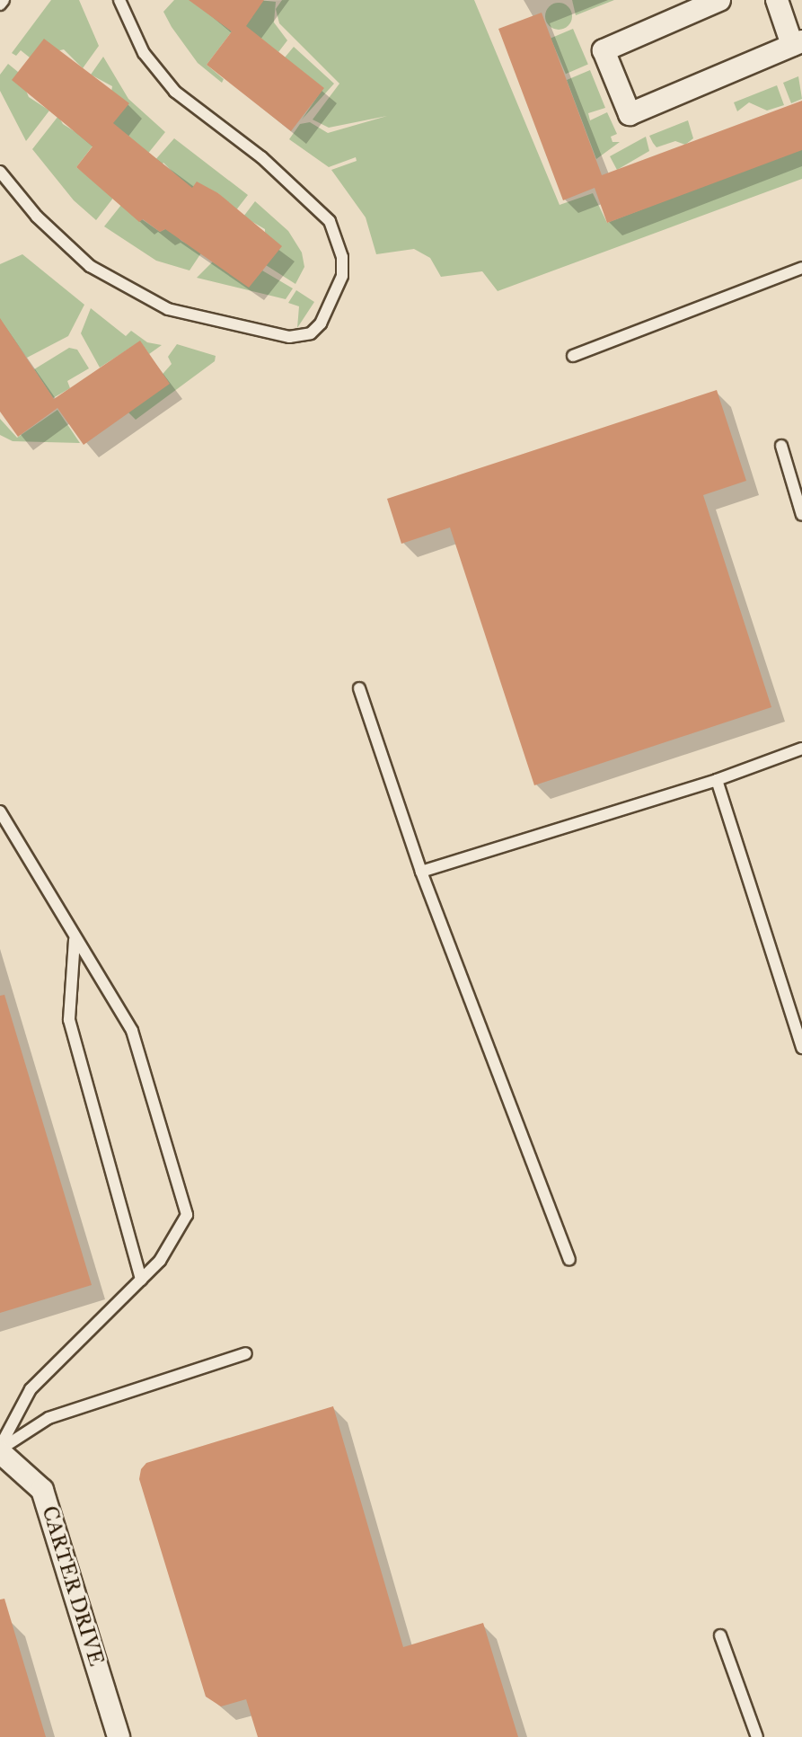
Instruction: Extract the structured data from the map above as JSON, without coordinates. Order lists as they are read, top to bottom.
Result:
{
  "streets": {
    "street": ["CARTER DRIVE"]
  }
}
